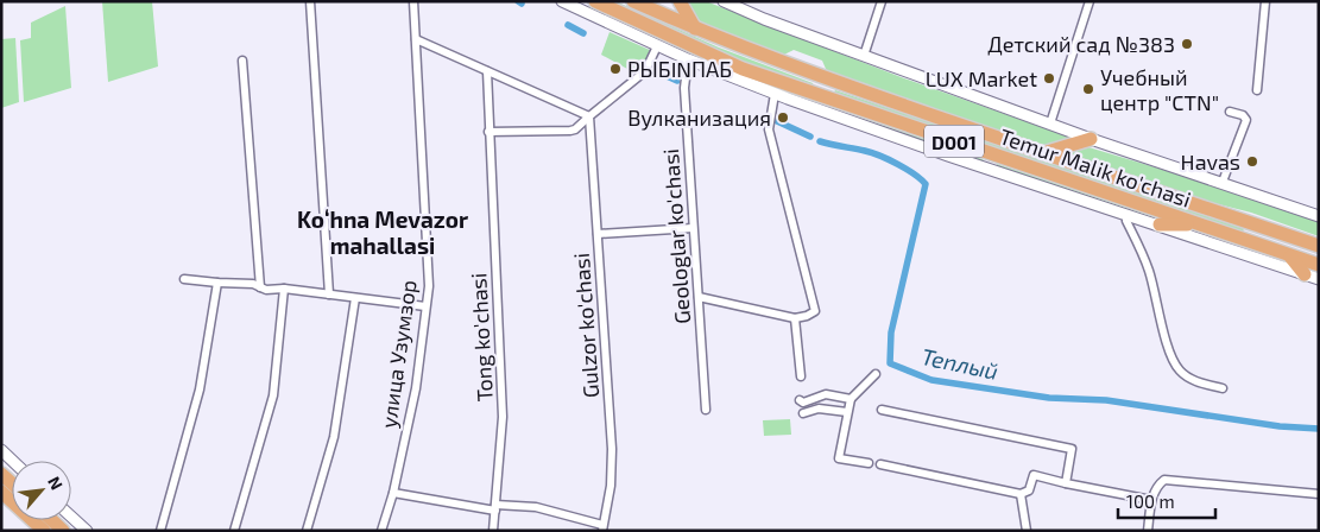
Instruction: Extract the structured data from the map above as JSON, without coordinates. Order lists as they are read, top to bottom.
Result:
{
  "streets": {
    "highway": ["D001", "Temur Malik ko'chasi"],
    "street": [
      "Geologlar ko'chasi",
      "Gulzor ko'chasi",
      "Tong ko'chasi",
      "улица Узумзор"
    ]
  },
  "districts": ["Koʻhna Mevazor mahallasi"],
  "water": ["Теплый"],
  "places": [
    "Детский сад №383",
    "РЫБINПАБ",
    "LUX Market",
    "Учебный центр \"CTN\"",
    "Вулканизация",
    "Havas"
  ],
  "scale_bar": "100 m",
  "north": "top right"
}
